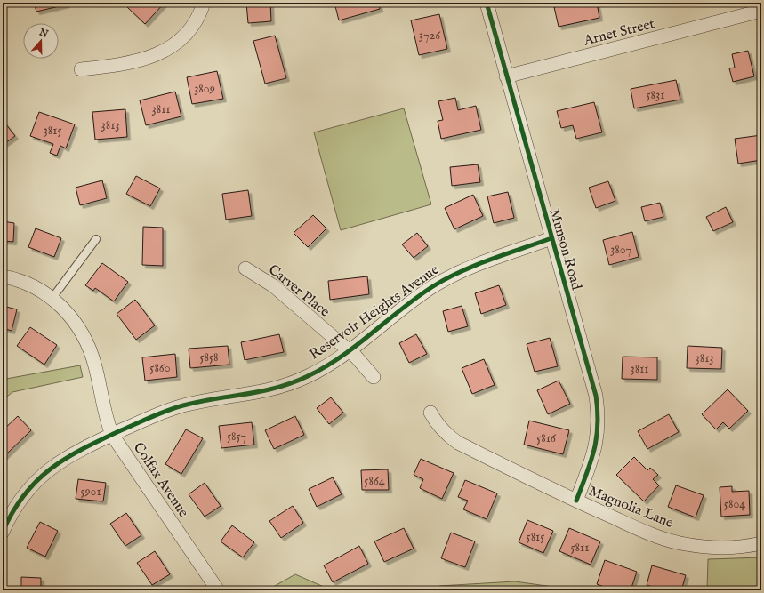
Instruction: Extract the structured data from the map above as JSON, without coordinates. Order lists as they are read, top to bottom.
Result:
{
  "streets": {
    "street": [
      "Arnet Street",
      "Munson Road",
      "Carver Place",
      "Reservoir Heights Avenue",
      "Colfax Avenue",
      "Magnolia Lane"
    ]
  },
  "crossings": [
    ["Arnet Street", "Munson Road"],
    ["Munson Road", "Reservoir Heights Avenue"],
    ["Munson Road", "Magnolia Lane"],
    ["Carver Place", "Reservoir Heights Avenue"],
    ["Reservoir Heights Avenue", "Colfax Avenue"]
  ],
  "house_numbers": [
    "3726",
    "3809",
    "5831",
    "3811",
    "3813",
    "3815",
    "3807",
    "5858",
    "3813",
    "5860",
    "3811",
    "5857",
    "5816",
    "5864",
    "5901",
    "5804",
    "5815",
    "5811"
  ],
  "north": "top"
}
